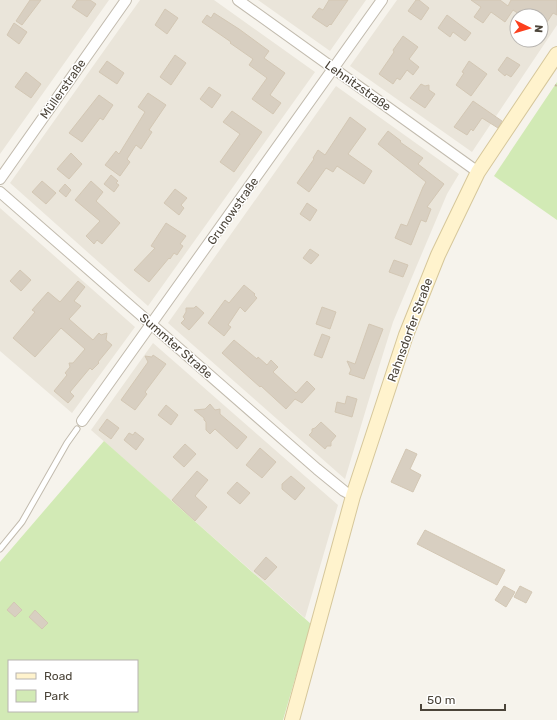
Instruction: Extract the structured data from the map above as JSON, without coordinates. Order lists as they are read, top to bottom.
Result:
{
  "streets": {
    "street": [
      "Lehnitzstraße",
      "Müllerstraße",
      "Grunowstraße",
      "Rahnsdorfer Straße",
      "Summter Straße"
    ]
  },
  "crossings": [
    ["Lehnitzstraße", "Grunowstraße"],
    ["Lehnitzstraße", "Rahnsdorfer Straße"],
    ["Grunowstraße", "Summter Straße"],
    ["Rahnsdorfer Straße", "Summter Straße"]
  ],
  "legend": ["Road", "Park"],
  "scale_bar": "50 m",
  "north": "right"
}
